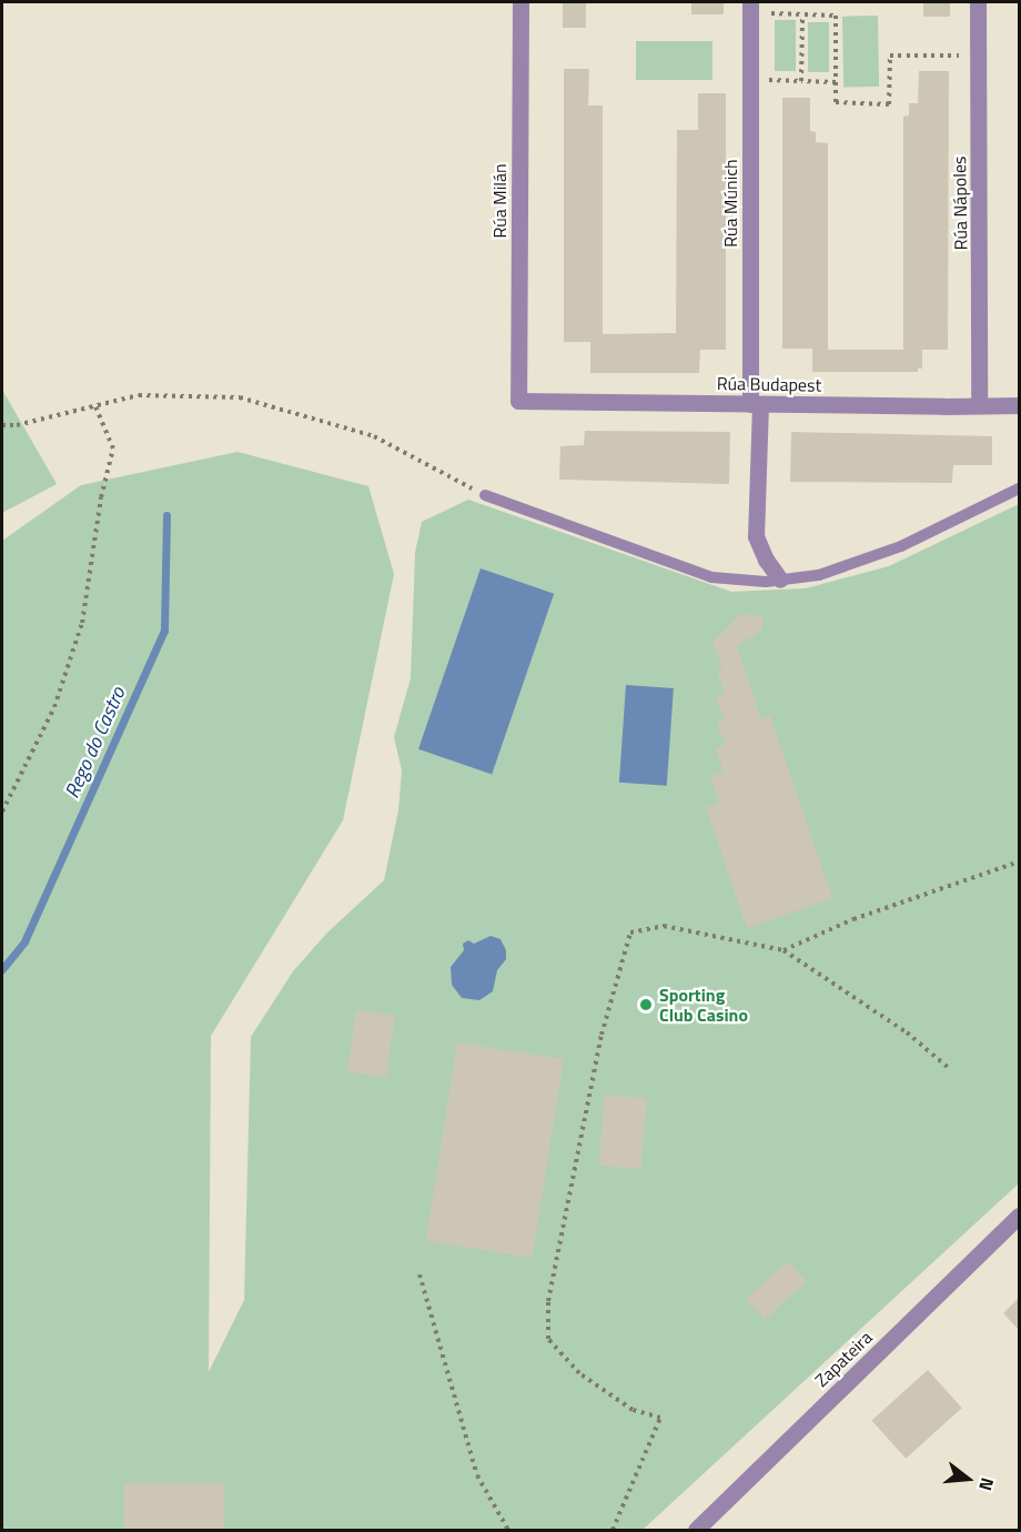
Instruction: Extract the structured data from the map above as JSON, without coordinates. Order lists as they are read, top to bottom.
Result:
{
  "streets": {
    "street": [
      "Rúa Milán",
      "Rúa Múnich",
      "Rúa Nápoles",
      "Rúa Budapest",
      "Zapateira"
    ]
  },
  "crossings": [
    ["Rúa Milán", "Rúa Budapest"],
    ["Rúa Múnich", "Rúa Budapest"],
    ["Rúa Nápoles", "Rúa Budapest"]
  ],
  "water": ["Rego do Castro"],
  "places": ["Sporting Club Casino"],
  "north": "right"
}
